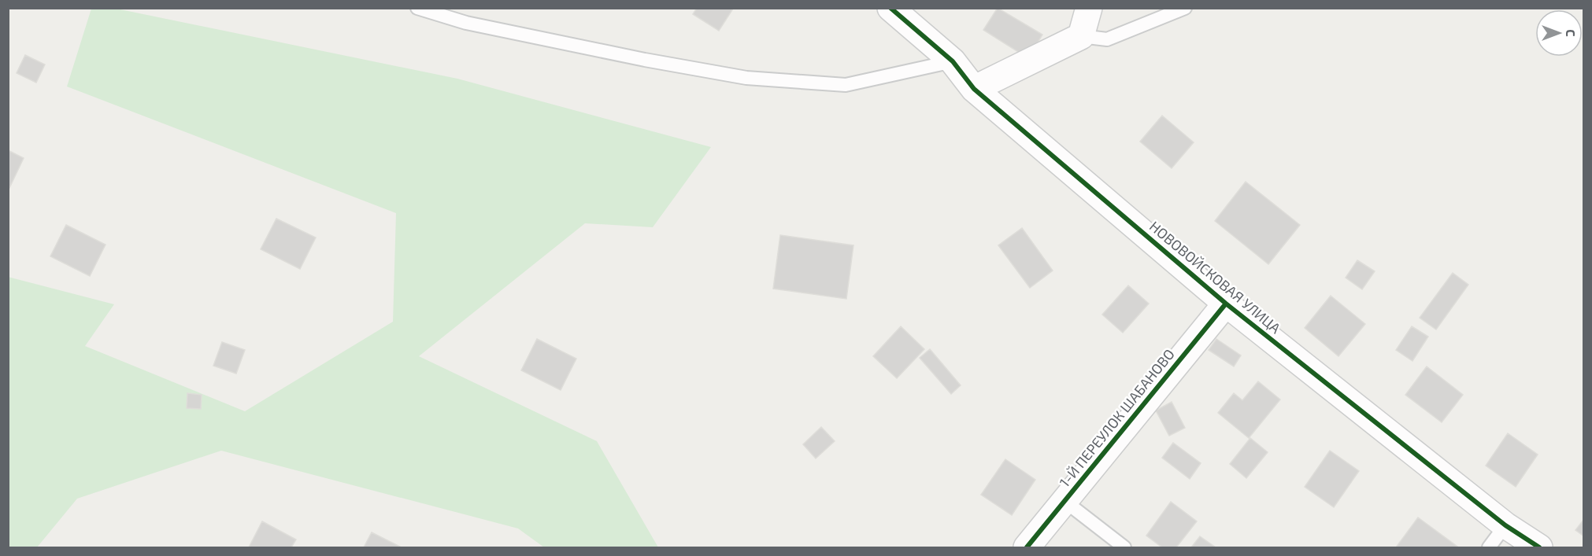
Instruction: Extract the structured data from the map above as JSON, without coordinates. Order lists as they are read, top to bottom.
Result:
{
  "streets": {
    "street": ["НОВОВОЙСКОВАЯ УЛИЦА", "1-Й ПЕРЕУЛОК ШАБАНОВО"]
  },
  "crossings": [
    ["НОВОВОЙСКОВАЯ УЛИЦА", "1-Й ПЕРЕУЛОК ШАБАНОВО"]
  ],
  "north": "right"
}
